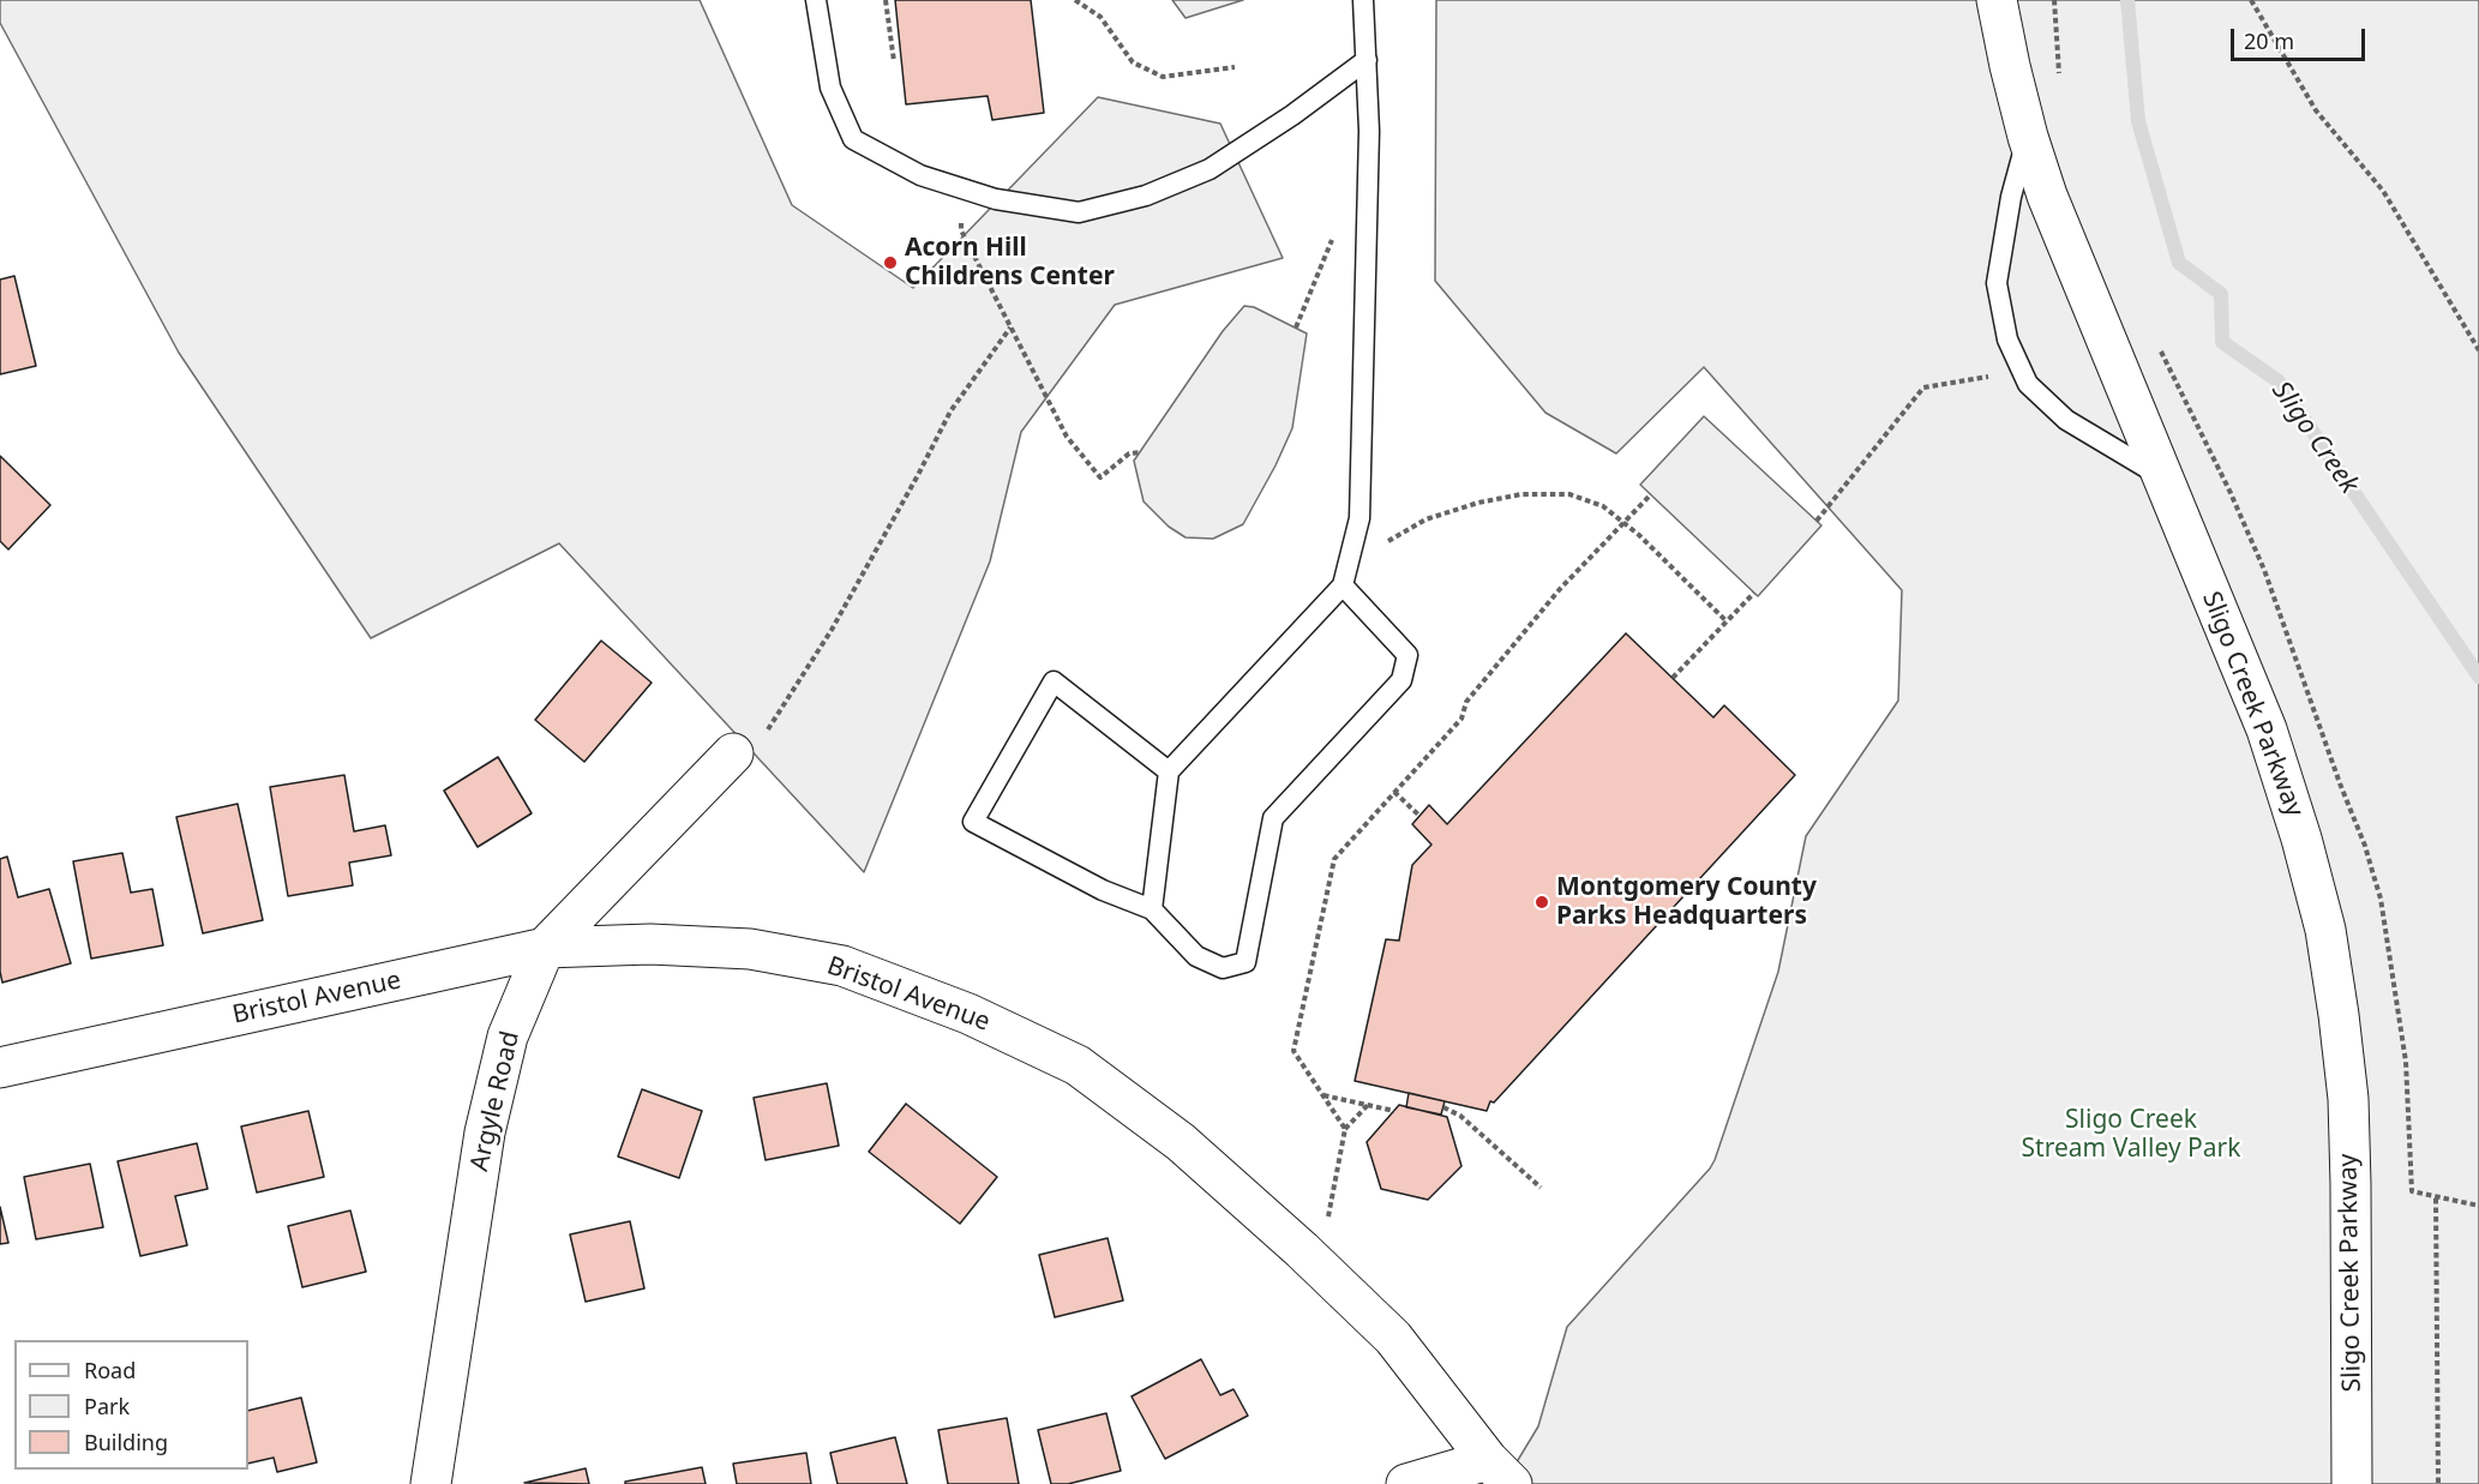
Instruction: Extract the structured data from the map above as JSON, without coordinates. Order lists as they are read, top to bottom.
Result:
{
  "streets": {
    "street": ["Sligo Creek Parkway", "Bristol Avenue", "Argyle Road"]
  },
  "crossings": [
    ["Bristol Avenue", "Argyle Road"]
  ],
  "water": ["Sligo Creek"],
  "parks": ["Sligo Creek Stream Valley Park"],
  "places": ["Acorn Hill Childrens Center", "Montgomery County Parks Headquarters"],
  "legend": ["Road", "Park", "Building"],
  "scale_bar": "20 m"
}
